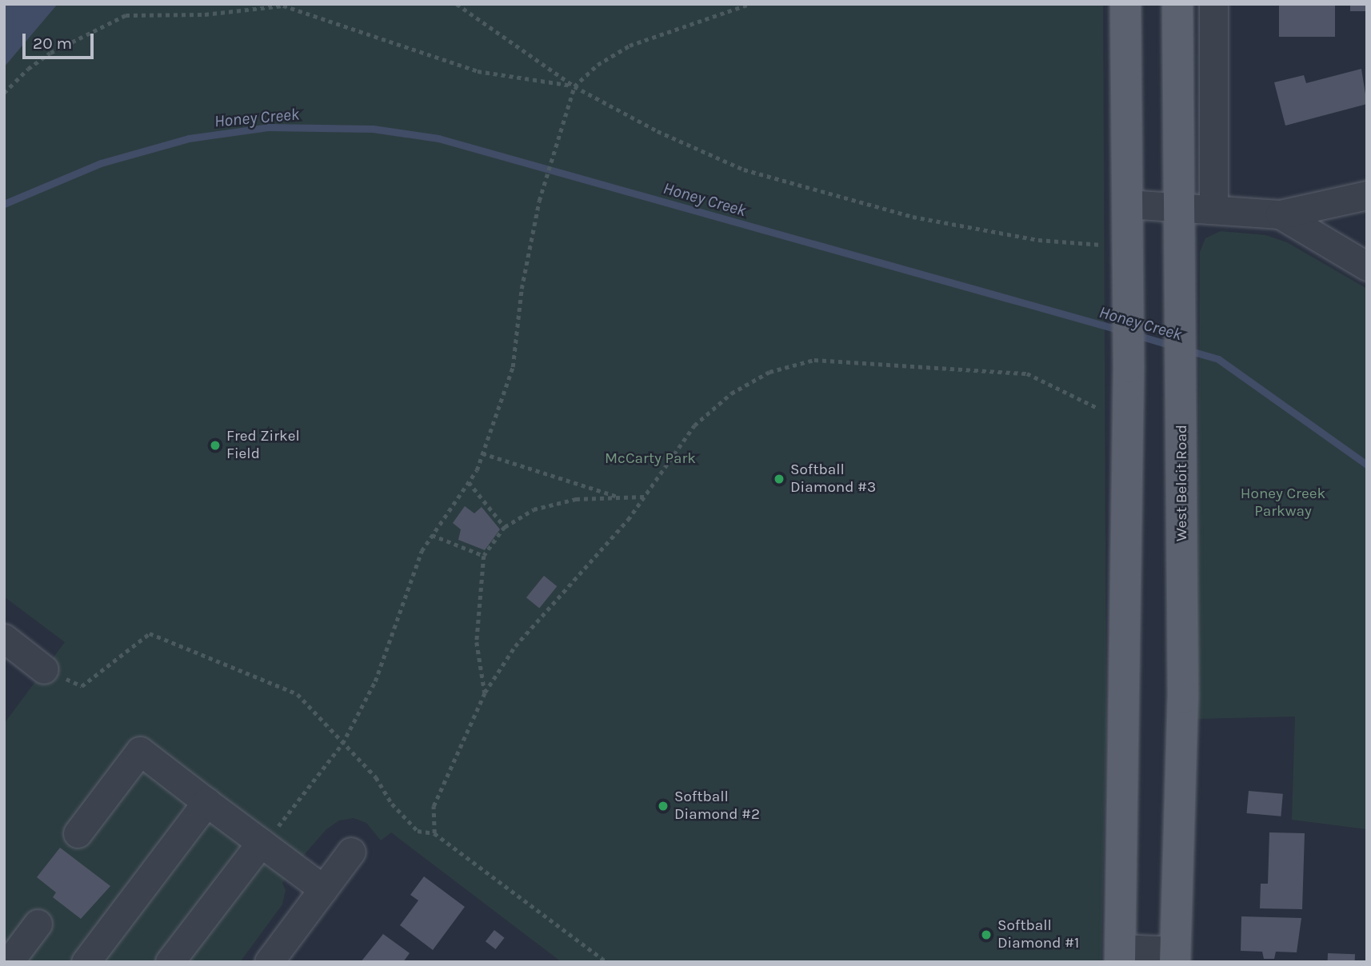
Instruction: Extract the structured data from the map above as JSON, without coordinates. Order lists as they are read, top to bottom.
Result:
{
  "streets": {
    "main road": ["West Beloit Road"]
  },
  "water": ["Honey Creek"],
  "parks": ["McCarty Park", "Honey Creek Parkway"],
  "places": [
    "Fred Zirkel Field",
    "Softball Diamond #3",
    "Softball Diamond #2",
    "Softball Diamond #1"
  ],
  "scale_bar": "20 m"
}
